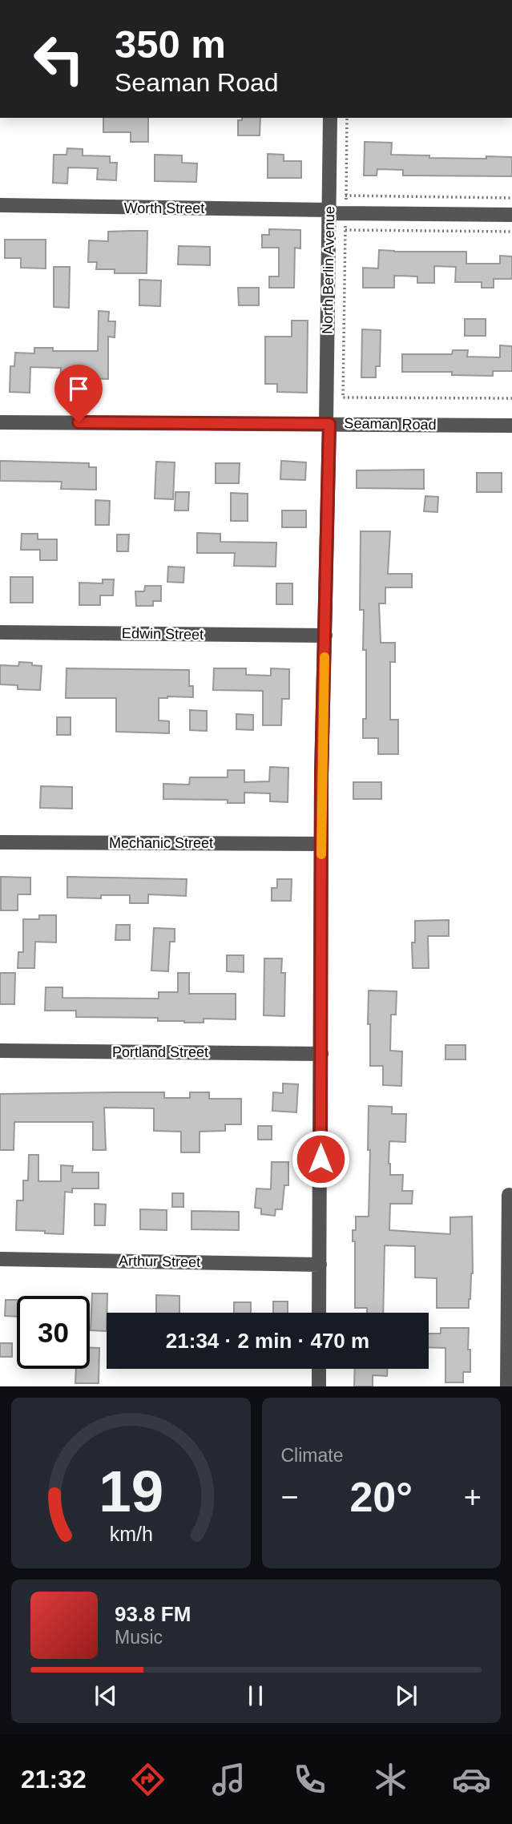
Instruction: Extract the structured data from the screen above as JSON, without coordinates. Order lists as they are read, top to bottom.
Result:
{
  "streets": {
    "street": [
      "Worth Street",
      "North Berlin Avenue",
      "Seaman Road",
      "Edwin Street",
      "Mechanic Street",
      "Portland Street",
      "Arthur Street"
    ]
  },
  "crossings": [
    ["Worth Street", "North Berlin Avenue"],
    ["North Berlin Avenue", "Seaman Road"],
    ["North Berlin Avenue", "Edwin Street"],
    ["North Berlin Avenue", "Mechanic Street"],
    ["North Berlin Avenue", "Portland Street"],
    ["North Berlin Avenue", "Arthur Street"]
  ],
  "page": {
    "turn": ["350 m", "Seaman Road"],
    "limit": "30",
    "trip": "21:34 · 2 min · 470 m",
    "tile": "Climate",
    "heat": ["−", "20°", "+"],
    "song": ["93.8 FM", "Music"],
    "tabs": "21:32",
    "gauge": ["19", "km/h"]
  }
}
